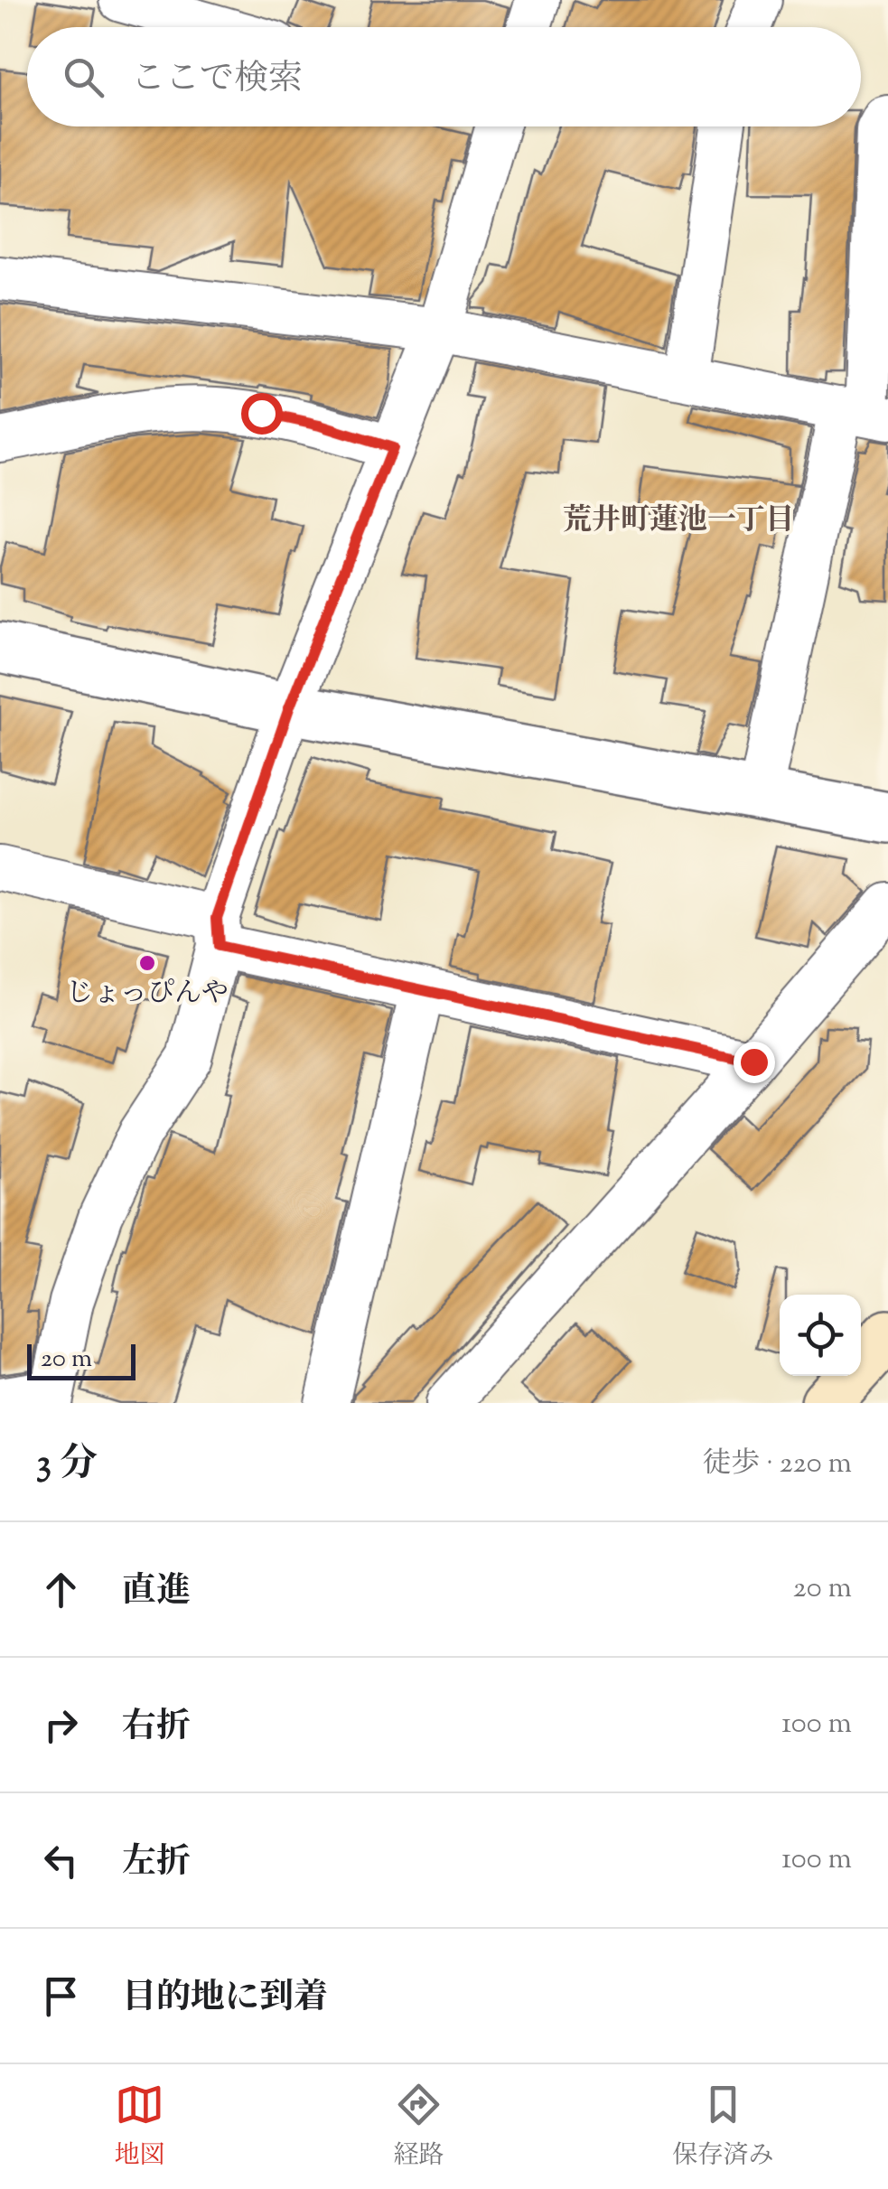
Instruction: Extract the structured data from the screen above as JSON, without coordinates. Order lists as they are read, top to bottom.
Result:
{
  "districts": ["荒井町蓮池一丁目"],
  "places": ["じょっぴんや"],
  "scale_bar": "20 m",
  "page": {
    "search": "ここで検索",
    "scale": "20 m",
    "heading": ["3 分", "徒歩 · 220 m"],
    "list": [
      ["直進", "20 m"],
      ["右折", "100 m"],
      ["左折", "100 m"],
      "目的地に到着"
    ],
    "nav": ["地図", "経路", "保存済み"]
  }
}
